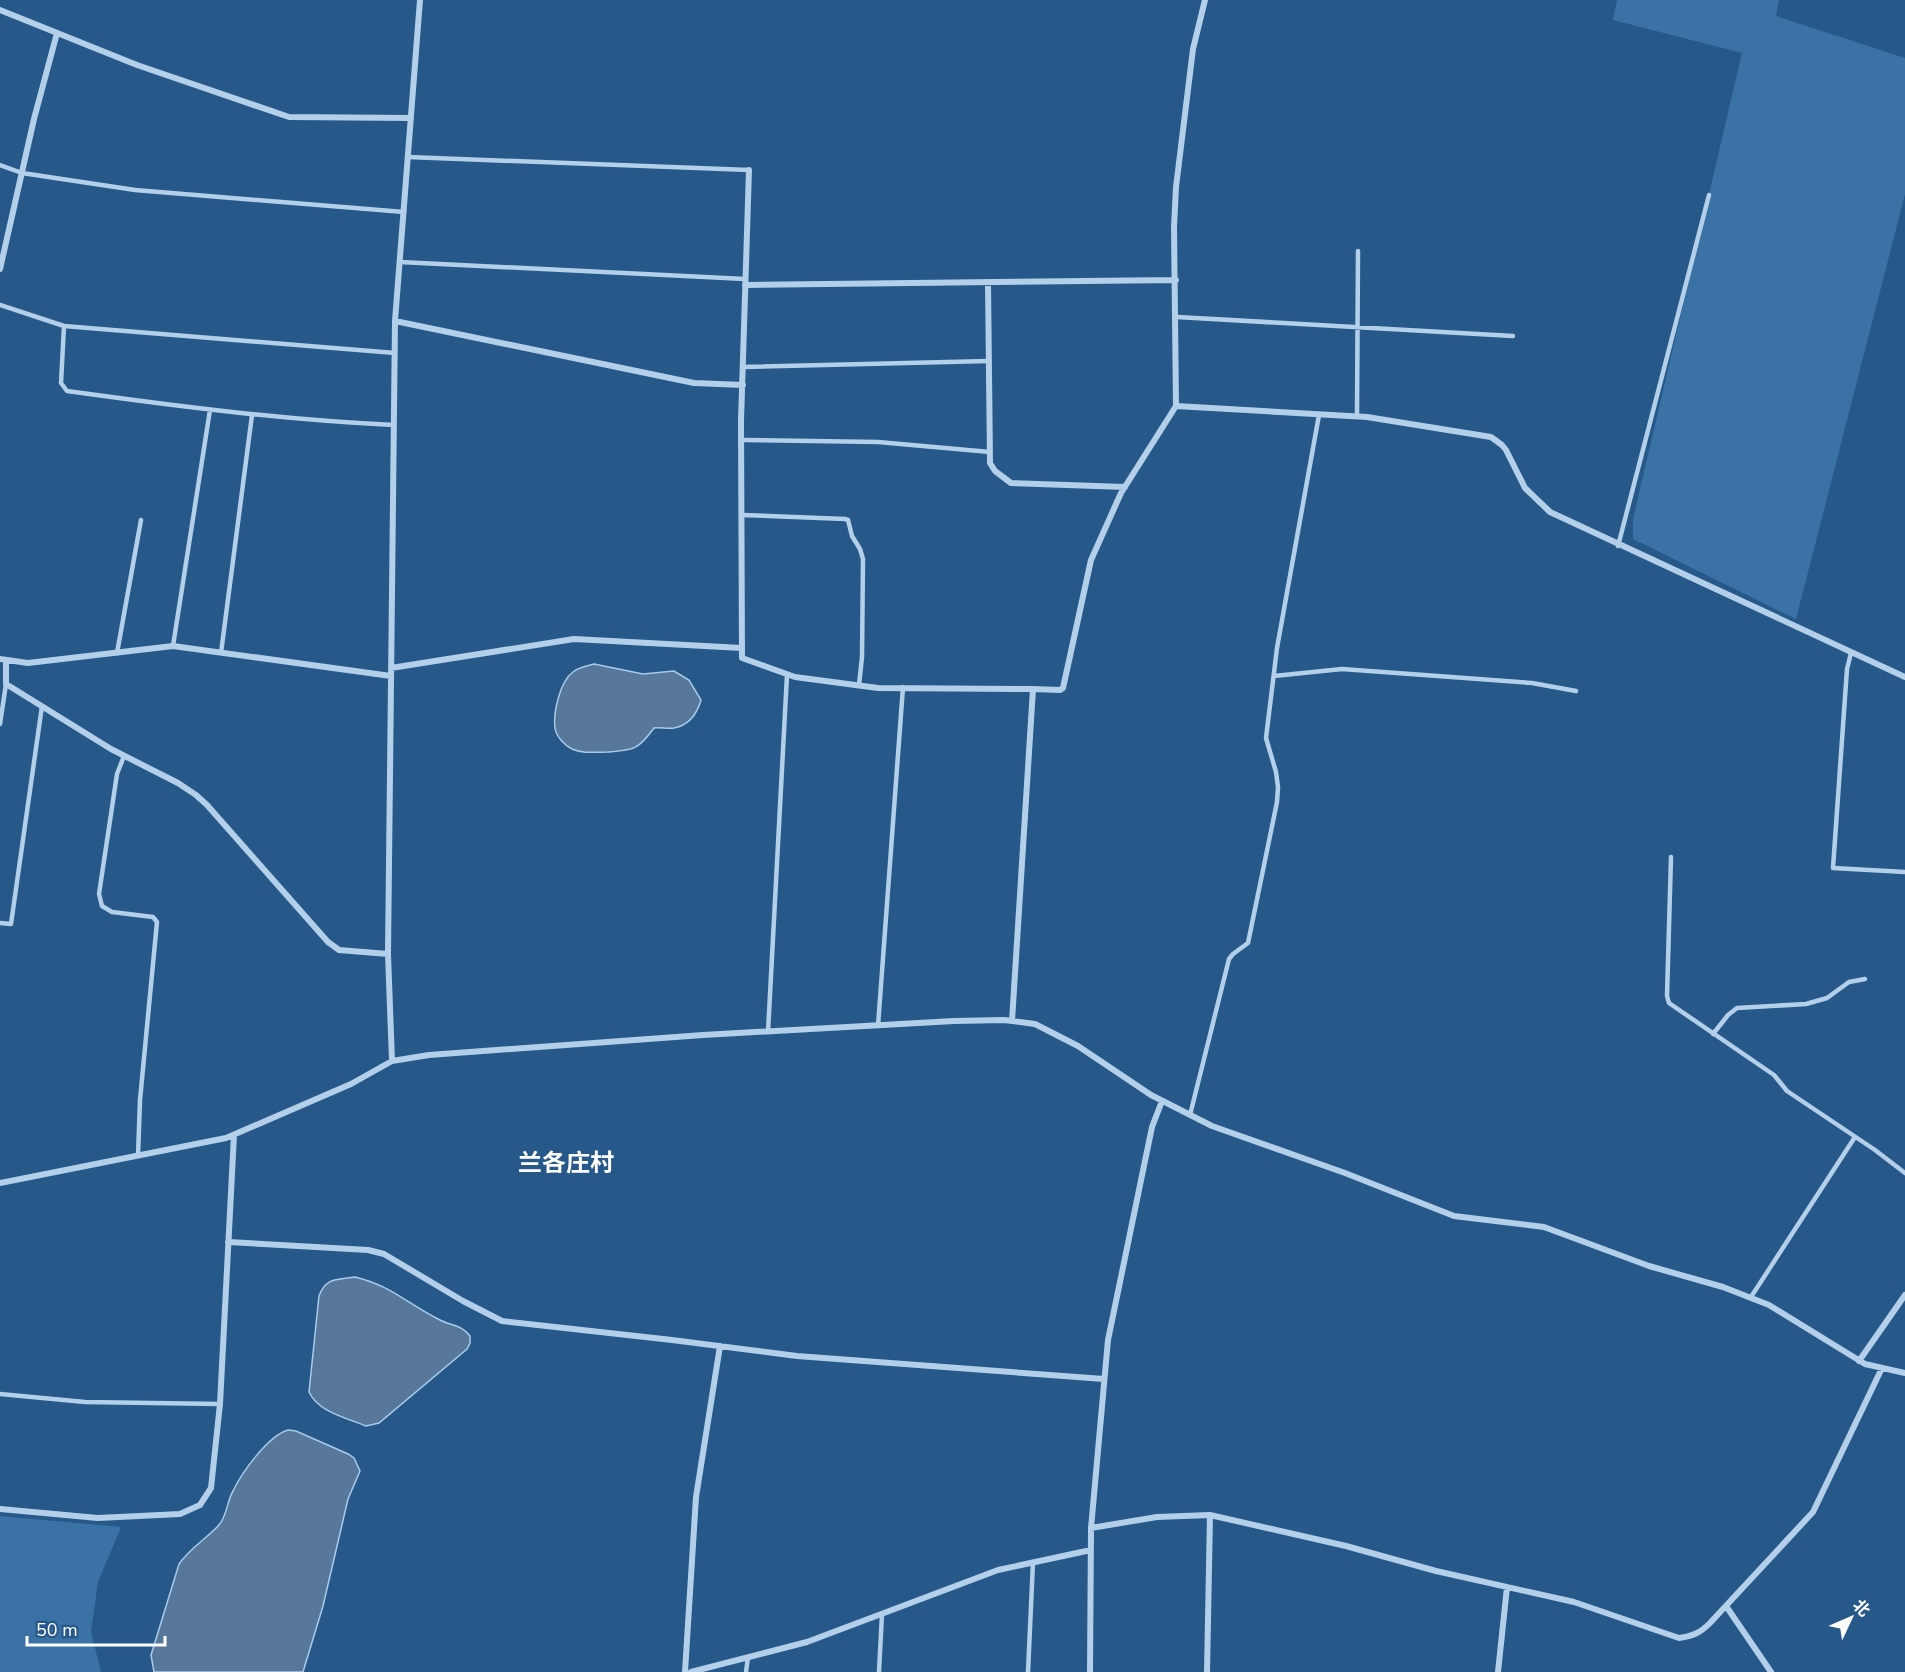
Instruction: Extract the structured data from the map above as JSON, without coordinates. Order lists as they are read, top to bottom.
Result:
{
  "districts": ["兰各庄村"],
  "scale_bar": "50 m",
  "north": "top right"
}
